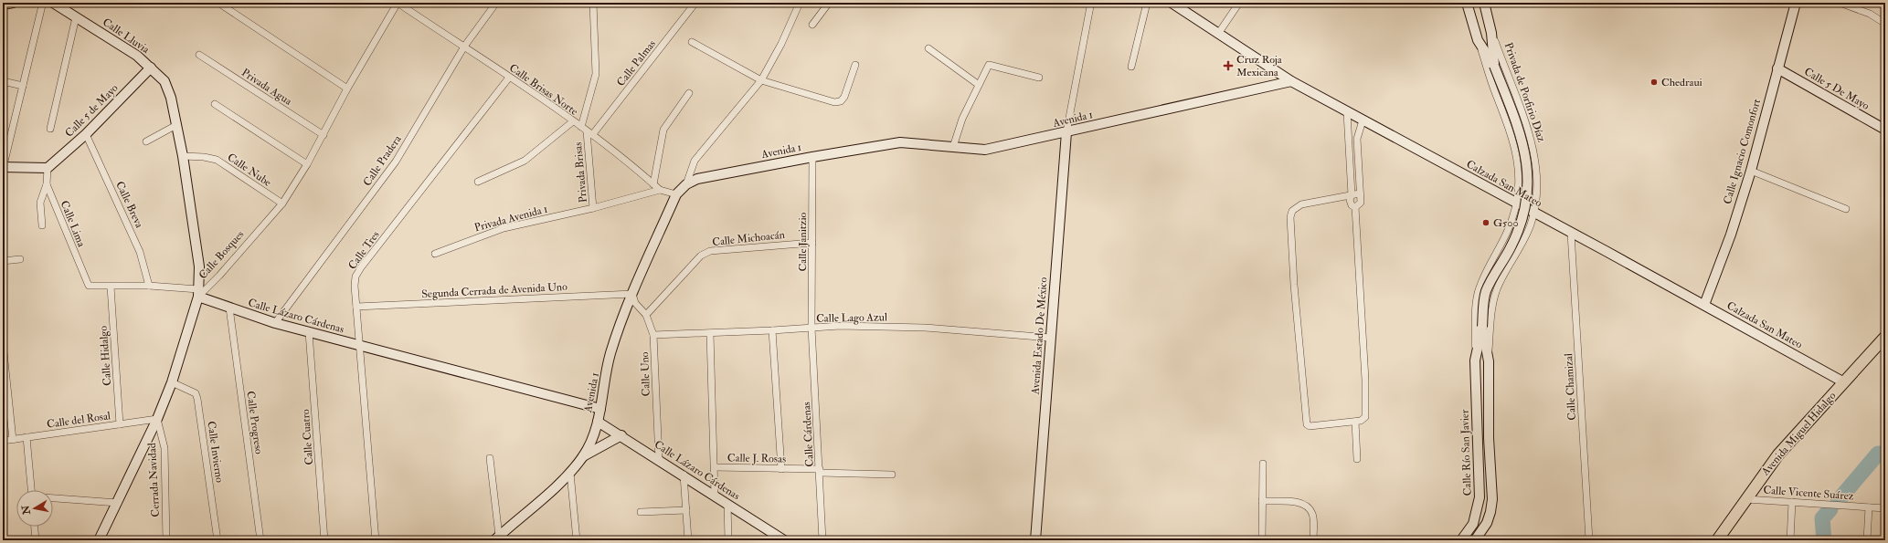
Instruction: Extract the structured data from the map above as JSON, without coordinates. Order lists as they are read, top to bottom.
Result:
{
  "streets": {
    "main road": ["Avenida Miguel Hidalgo"],
    "street": [
      "Calle Lluvia",
      "Calle Palmas",
      "Privada Agua",
      "Calle 5 De Mayo",
      "Calle Brisas Norte",
      "Privada de Porfirio Díaz",
      "Calle 5 de Mayo",
      "Avenida 1",
      "Calle Ignacio Comonfort",
      "Calle Pradera",
      "Calle Nube",
      "Privada Brisas",
      "Calzada San Mateo",
      "Calle Breva",
      "Privada Avenida 1",
      "Calle Lima",
      "Calle Michoacán",
      "Calle Janitzio",
      "Calle Tres",
      "Calle Bosques",
      "Segunda Cerrada de Avenida Uno",
      "Calle Lázaro Cárdenas",
      "Calle Lago Azul",
      "Avenida Estado De México",
      "Calle Hidalgo",
      "Calle Uno",
      "Calle Chamizal",
      "Calle del Rosal",
      "Calle Progreso",
      "Calle Cárdenas",
      "Calle Cuatro",
      "Calle Invierno",
      "Calle Río San Javier",
      "Calle J. Rosas",
      "Cerrada Navidad",
      "Calle Vicente Suárez"
    ]
  },
  "crossings": [
    ["Calle Lluvia", "Calle 5 de Mayo"],
    ["Calle Palmas", "Calle Brisas Norte"],
    ["Privada Agua", "Calle Bosques"],
    ["Calle 5 De Mayo", "Calle Ignacio Comonfort"],
    ["Calle Brisas Norte", "Avenida 1"],
    ["Calle Brisas Norte", "Calle Pradera"],
    ["Calle Brisas Norte", "Privada Brisas"],
    ["Calle Brisas Norte", "Calle Tres"],
    ["Calle Brisas Norte", "Calle Bosques"],
    ["Privada de Porfirio Díaz", "Calzada San Mateo"],
    ["Privada de Porfirio Díaz", "Calle Río San Javier"],
    ["Calle 5 de Mayo", "Calle Breva"],
    ["Calle 5 de Mayo", "Calle Lima"],
    ["Avenida 1", "Calzada San Mateo"],
    ["Avenida 1", "Calle Janitzio"],
    ["Avenida 1", "Segunda Cerrada de Avenida Uno"],
    ["Avenida 1", "Calle Lázaro Cárdenas"],
    ["Avenida 1", "Avenida Estado De México"],
    ["Avenida 1", "Calle Uno"],
    ["Calle Ignacio Comonfort", "Calzada San Mateo"],
    ["Calle Pradera", "Calle Lázaro Cárdenas"],
    ["Calle Nube", "Calle Bosques"],
    ["Privada Brisas", "Privada Avenida 1"],
    ["Calzada San Mateo", "Calle Chamizal"],
    ["Calzada San Mateo", "Avenida Miguel Hidalgo"],
    ["Calzada San Mateo", "Calle Río San Javier"],
    ["Calle Lima", "Calle Hidalgo"],
    ["Calle Michoacán", "Calle Janitzio"],
    ["Calle Michoacán", "Calle Uno"],
    ["Calle Janitzio", "Calle Lago Azul"],
    ["Calle Janitzio", "Calle Cárdenas"],
    ["Calle Tres", "Segunda Cerrada de Avenida Uno"],
    ["Calle Tres", "Calle Lázaro Cárdenas"],
    ["Calle Bosques", "Calle Lázaro Cárdenas"],
    ["Calle Bosques", "Calle del Rosal"],
    ["Calle Bosques", "Calle Invierno"],
    ["Calle Bosques", "Cerrada Navidad"],
    ["Segunda Cerrada de Avenida Uno", "Calle Uno"],
    ["Calle Lázaro Cárdenas", "Calle Uno"],
    ["Calle Lázaro Cárdenas", "Calle Progreso"],
    ["Calle Lázaro Cárdenas", "Calle Cuatro"],
    ["Calle Lago Azul", "Avenida Estado De México"],
    ["Calle Lago Azul", "Calle Uno"],
    ["Calle Lago Azul", "Calle Cárdenas"],
    ["Calle Hidalgo", "Calle del Rosal"],
    ["Calle del Rosal", "Cerrada Navidad"],
    ["Avenida Miguel Hidalgo", "Calle Vicente Suárez"],
    ["Calle Cárdenas", "Calle J. Rosas"]
  ],
  "places": {
    "health": ["Cruz Roja Mexicana"],
    "other": ["Chedraui", "G500"]
  },
  "north": "left"
}
